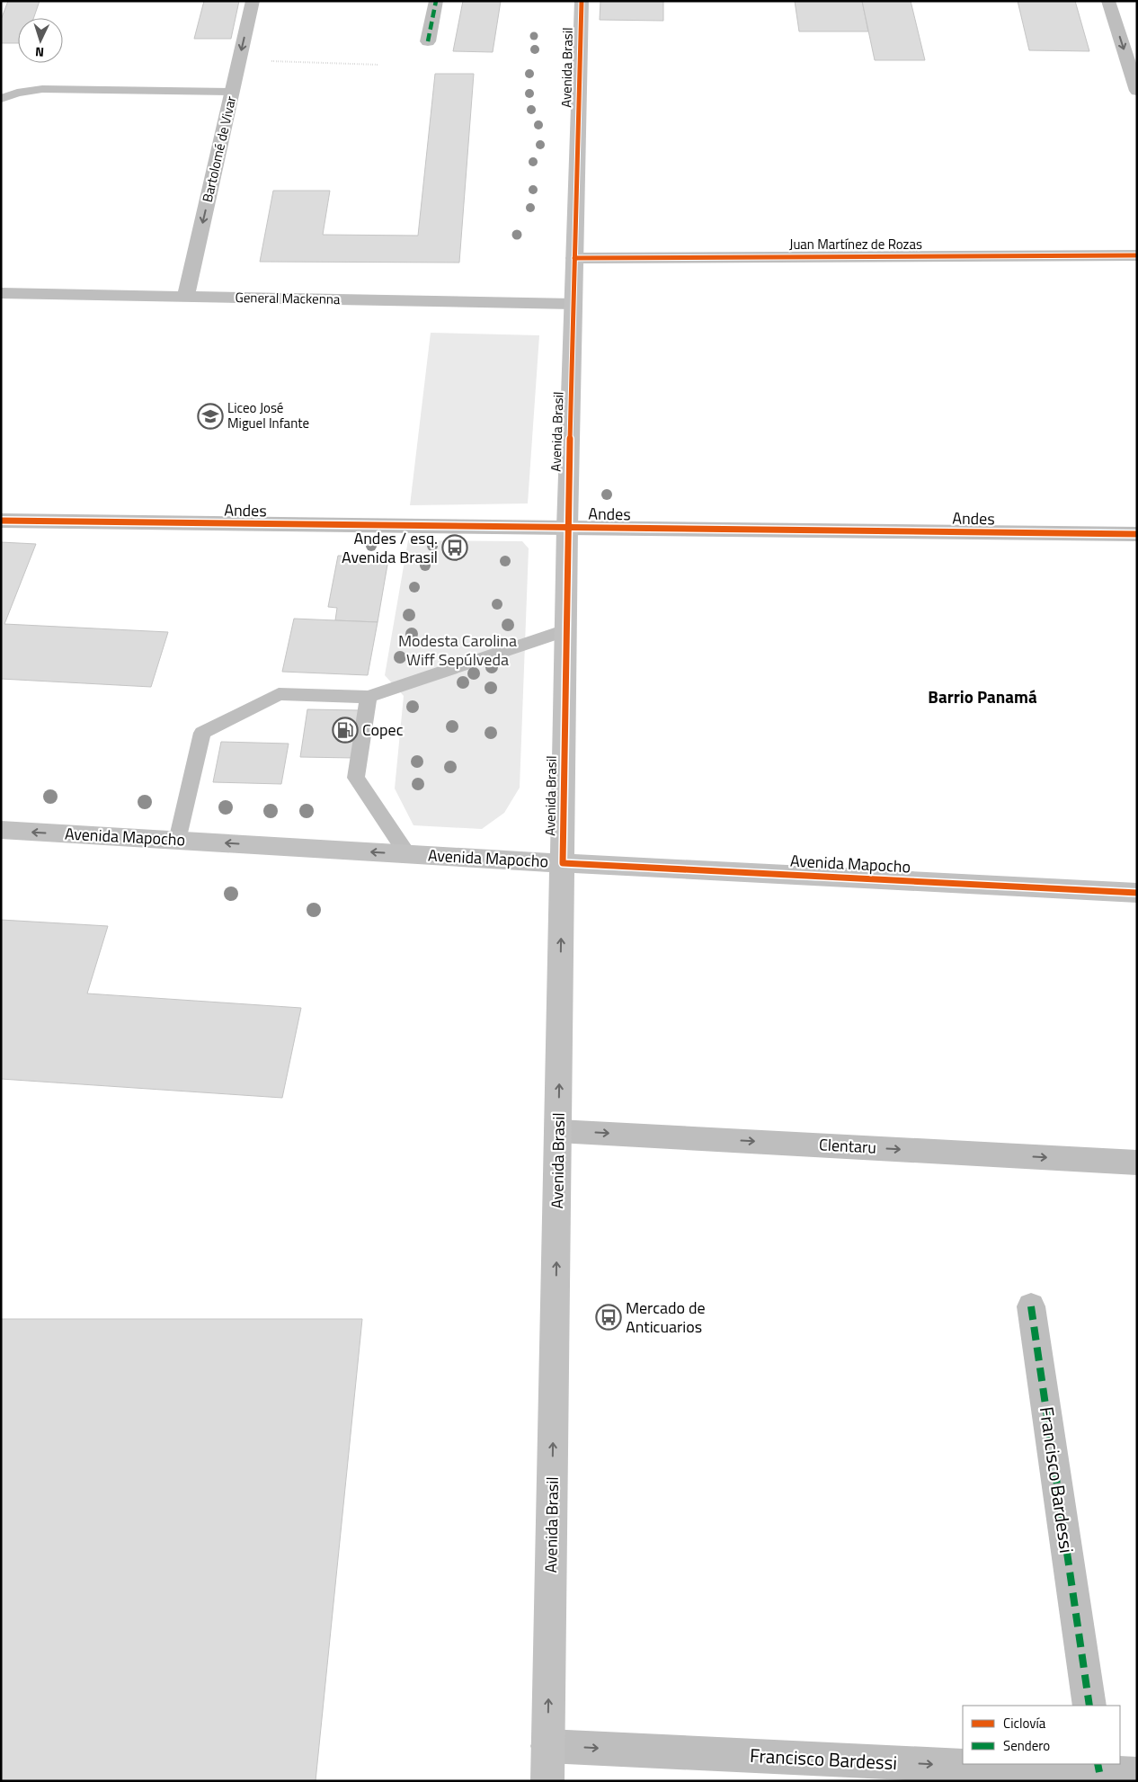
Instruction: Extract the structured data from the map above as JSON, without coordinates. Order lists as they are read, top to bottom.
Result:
{
  "streets": {
    "main road": ["Avenida Brasil", "Avenida Mapocho"],
    "street": [
      "Bartolomé de Vivar",
      "Juan Martínez de Rozas",
      "General Mackenna",
      "Andes",
      "Clentaru",
      "Francisco Bardessi"
    ]
  },
  "crossings": [
    ["Avenida Brasil", "Juan Martínez de Rozas"],
    ["Avenida Brasil", "General Mackenna"],
    ["Avenida Brasil", "Andes"],
    ["Avenida Brasil", "Avenida Mapocho"],
    ["Avenida Brasil", "Clentaru"],
    ["Avenida Brasil", "Francisco Bardessi"],
    ["Bartolomé de Vivar", "General Mackenna"]
  ],
  "one_way": [
    "Avenida Brasil",
    "Bartolomé de Vivar",
    "Avenida Mapocho",
    "Clentaru",
    "Francisco Bardessi"
  ],
  "districts": ["Barrio Panamá"],
  "parks": ["Modesta Carolina Wiff Sepúlveda"],
  "places": {
    "school or university": ["Liceo José Miguel Infante"],
    "bus stop": ["Andes / esq. Avenida Brasil", "Mercado de Anticuarios"],
    "fuel station": ["Copec"]
  },
  "legend": ["Ciclovía", "Sendero"],
  "north": "bottom"
}
